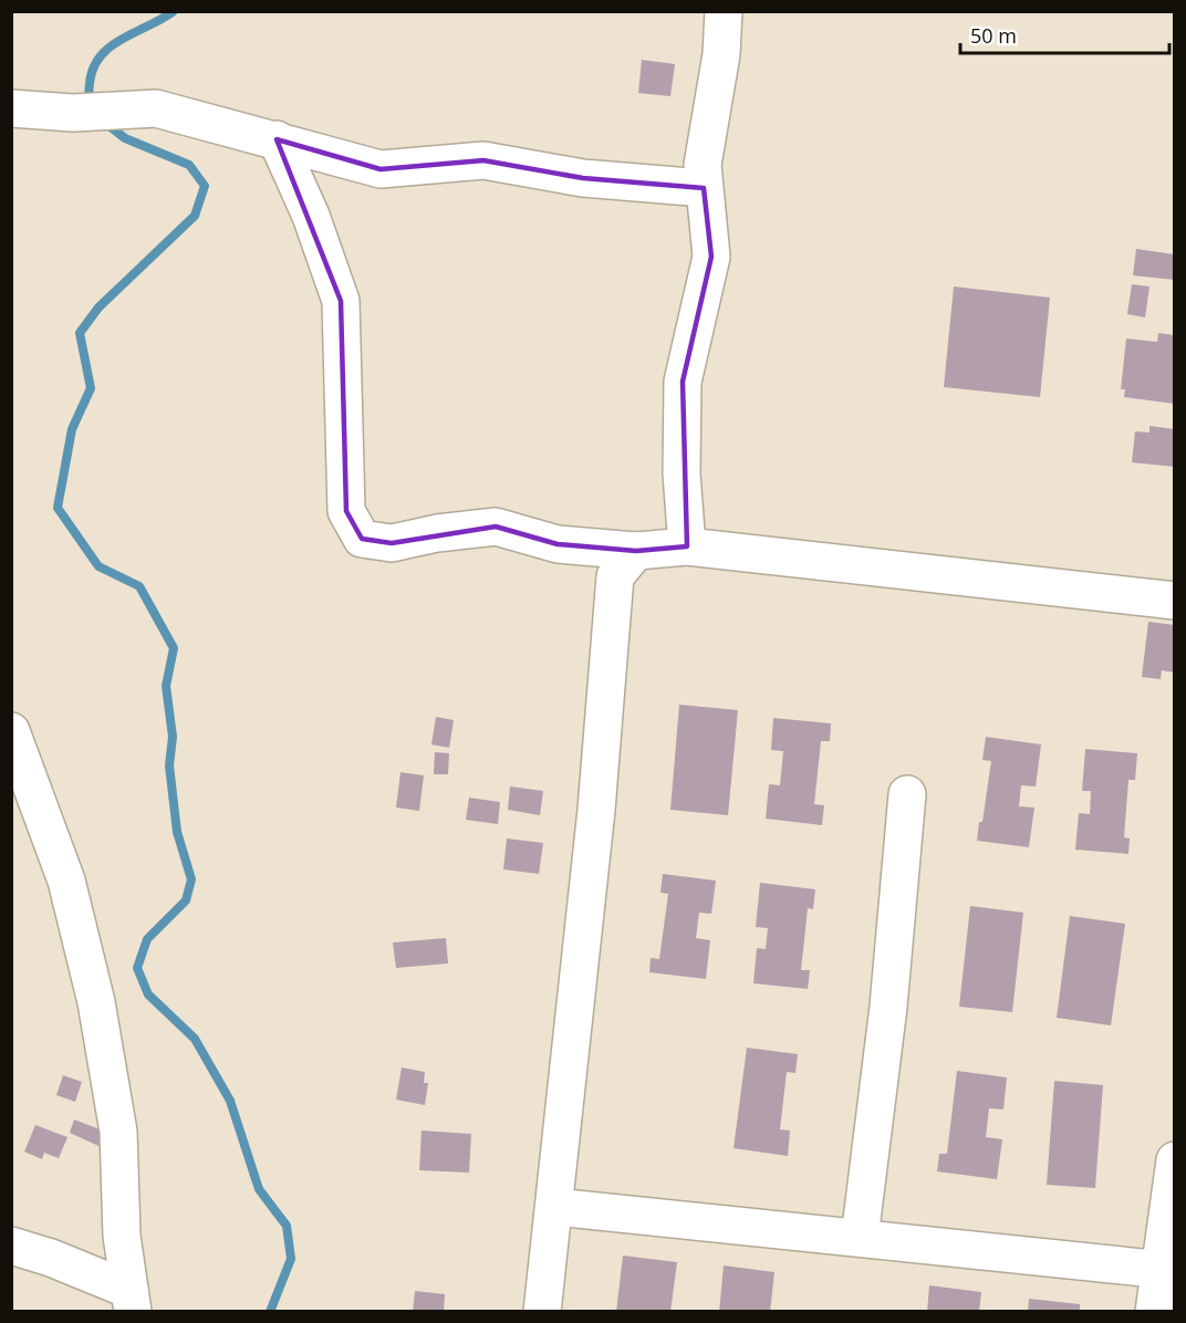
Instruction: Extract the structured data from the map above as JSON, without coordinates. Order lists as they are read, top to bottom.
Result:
{
  "scale_bar": "50 m"
}
